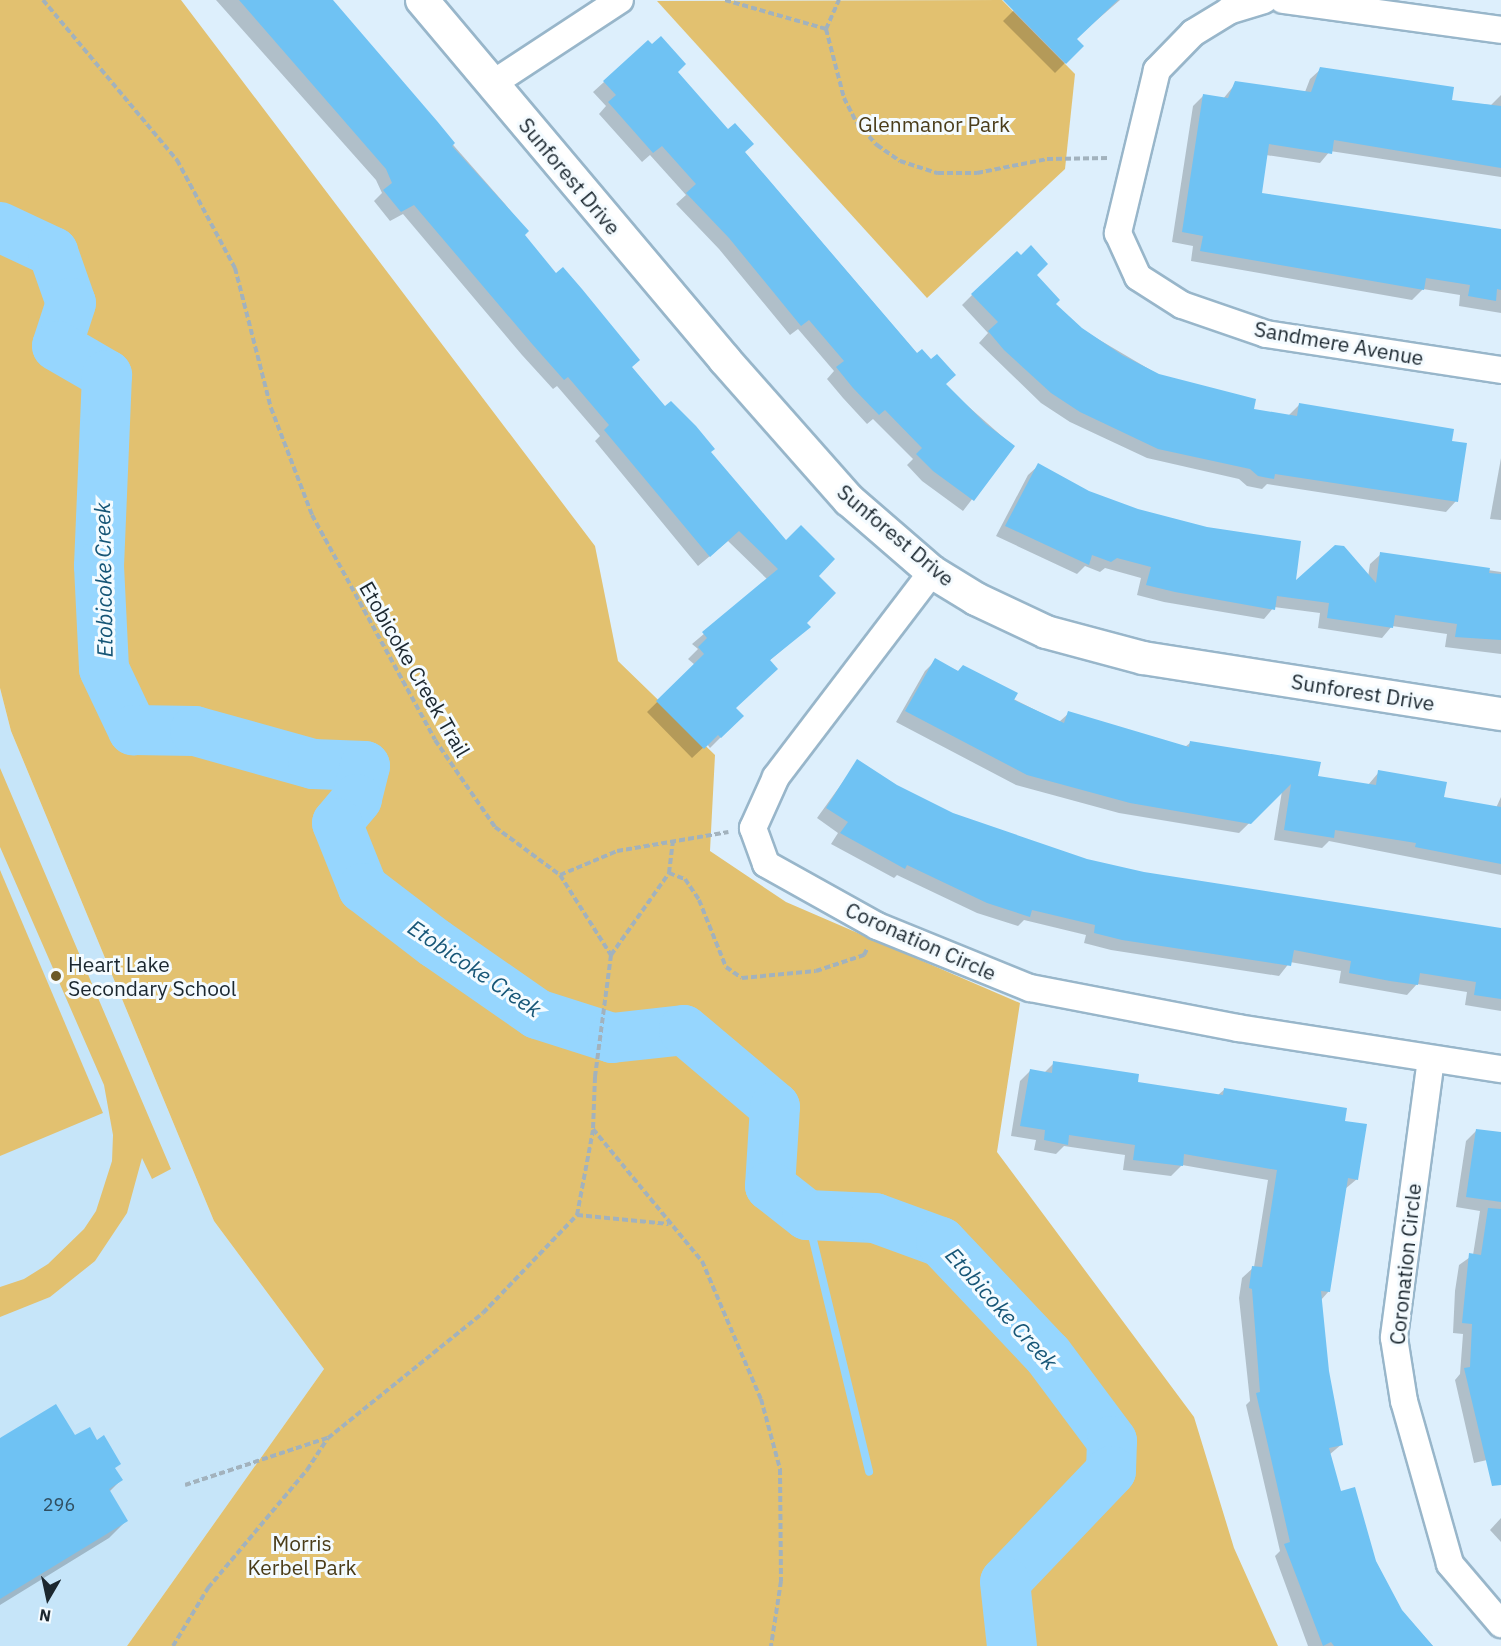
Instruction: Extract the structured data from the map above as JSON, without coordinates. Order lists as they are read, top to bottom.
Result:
{
  "streets": {
    "street": ["Sunforest Drive", "Sandmere Avenue", "Coronation Circle"],
    "path": ["Etobicoke Creek Trail"]
  },
  "water": ["Etobicoke Creek"],
  "parks": ["Glenmanor Park", "Morris Kerbel Park"],
  "places": ["Heart Lake Secondary School"],
  "house_numbers": ["296"],
  "north": "bottom"
}
